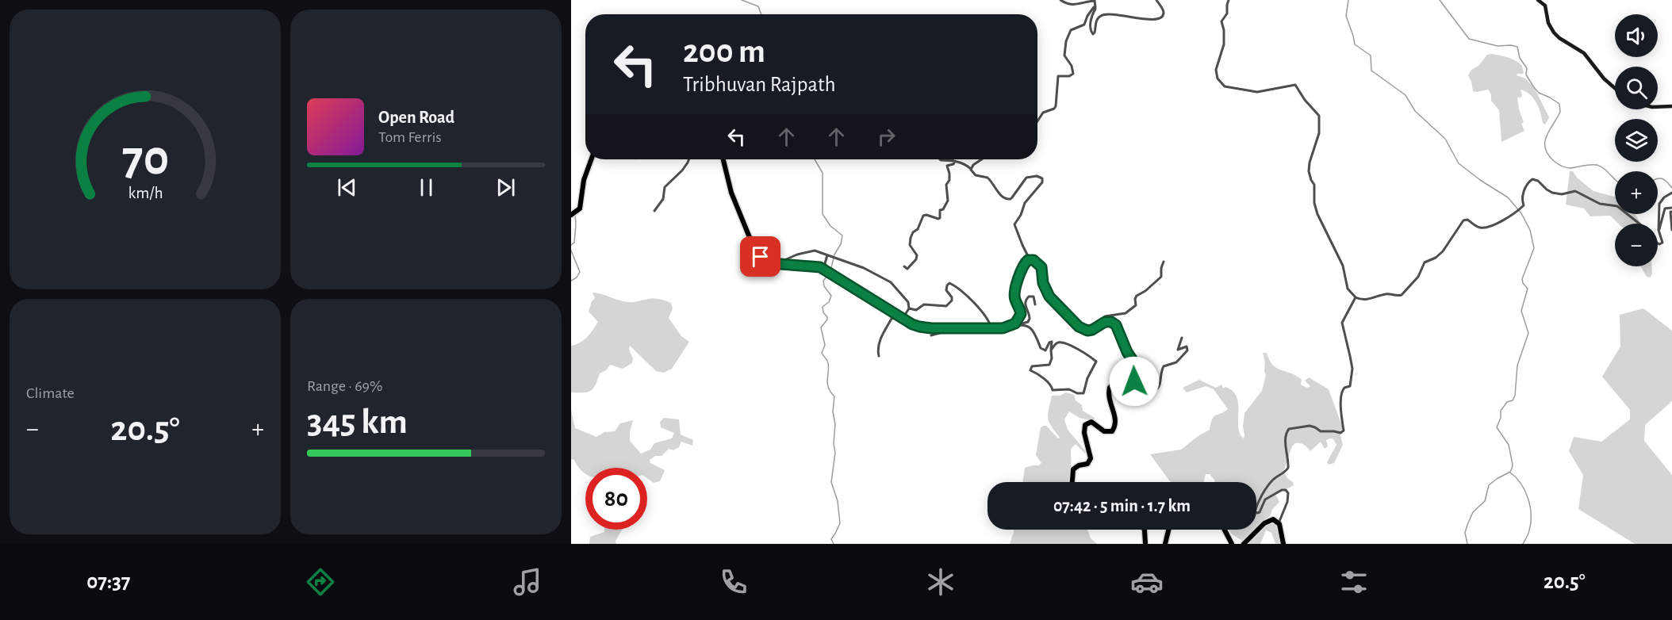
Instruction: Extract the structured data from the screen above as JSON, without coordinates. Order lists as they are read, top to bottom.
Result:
{
  "page": {
    "map_buttons": ["+", "−"],
    "turn": ["200 m", "Tribhuvan Rajpath"],
    "song": ["Open Road", "Tom Ferris"],
    "tile": [
      "Climate",
      ["Range · 69%", "345 km"]
    ],
    "heat": ["−", "20.5°", "+"],
    "limit": "80",
    "trip": "07:42 · 5 min · 1.7 km",
    "tabs": ["07:37", "20.5°"],
    "gauge": ["70", "km/h"]
  }
}
